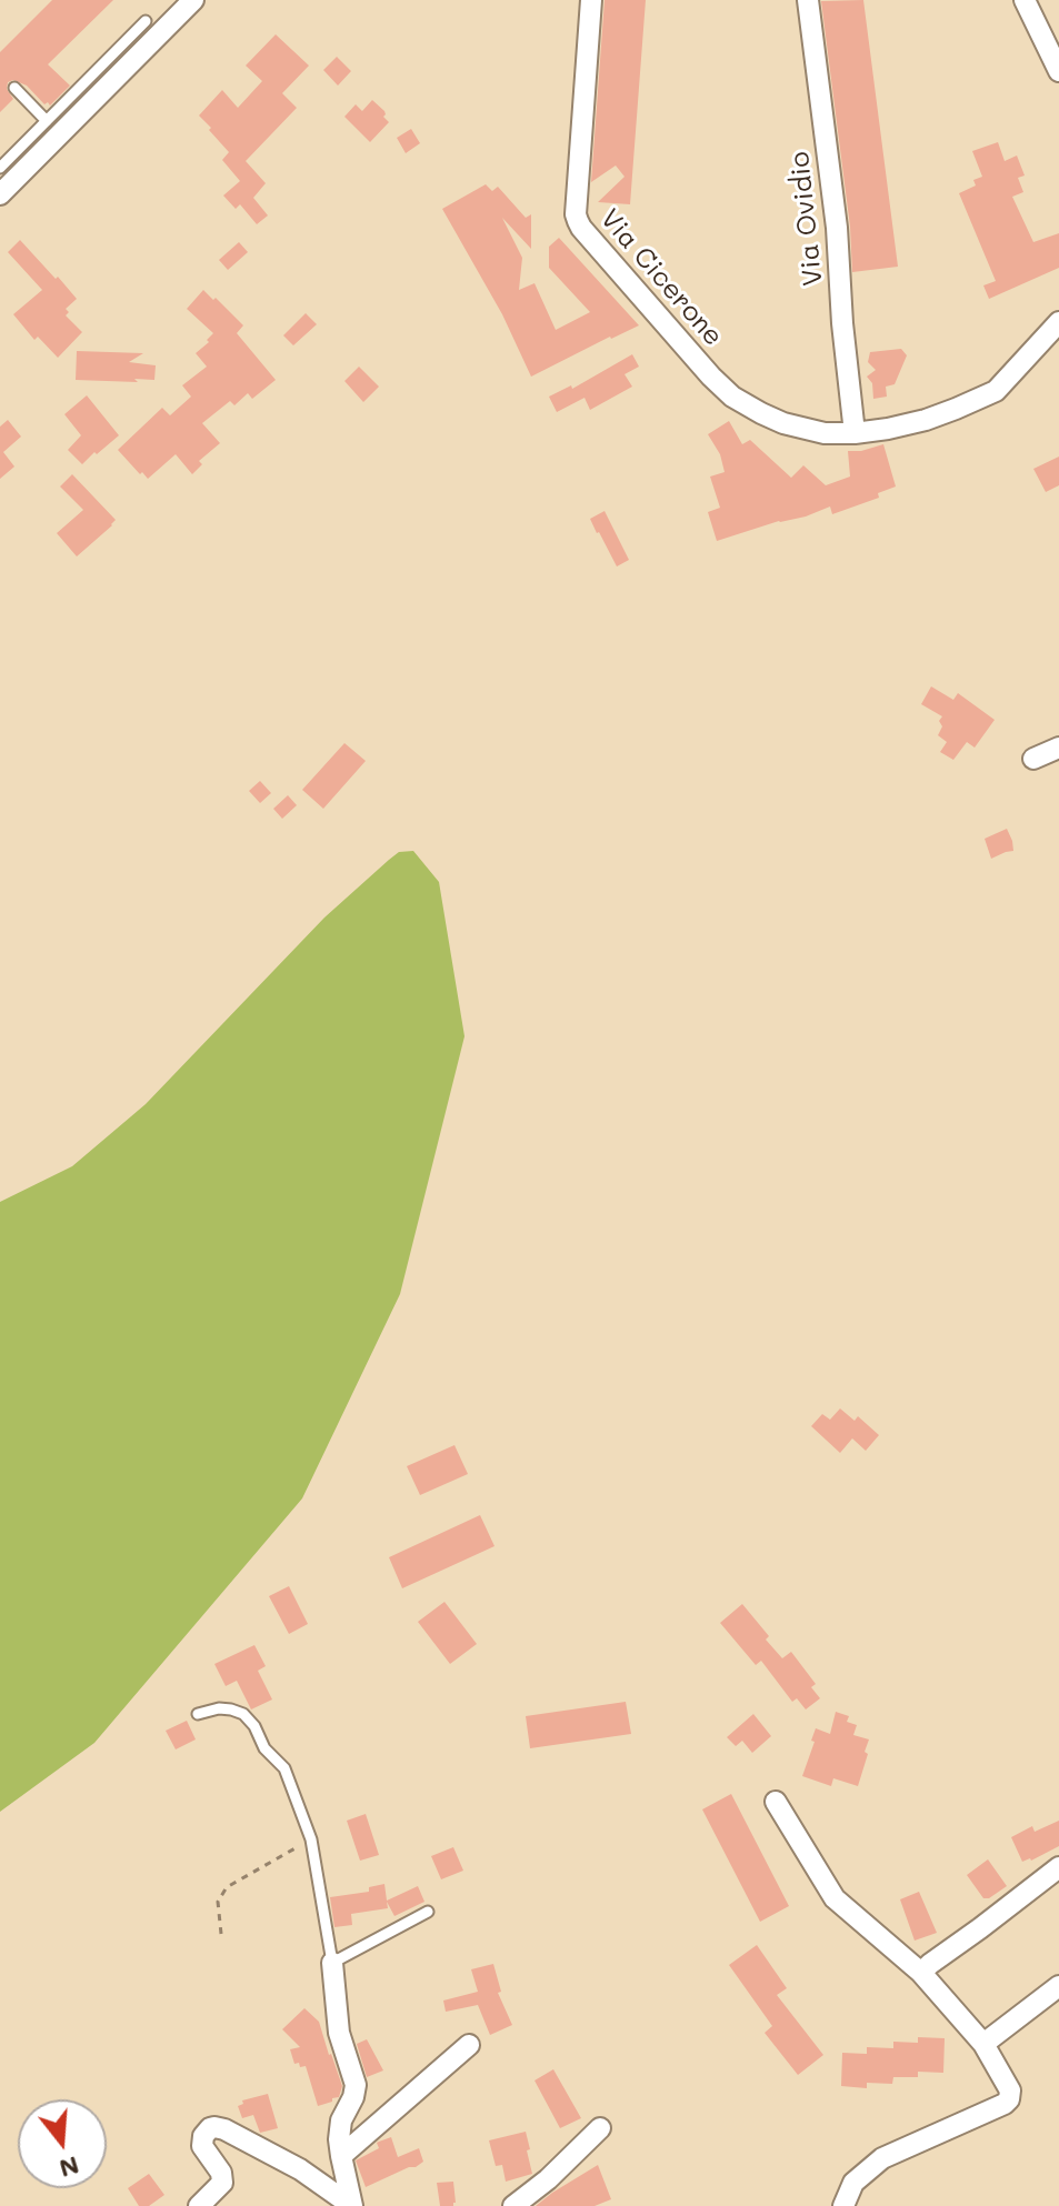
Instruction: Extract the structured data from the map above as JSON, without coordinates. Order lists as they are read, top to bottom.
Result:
{
  "streets": {
    "street": ["Via Ovidio", "Via Cicerone"]
  },
  "crossings": [
    ["Via Ovidio", "Via Cicerone"]
  ],
  "north": "bottom"
}
